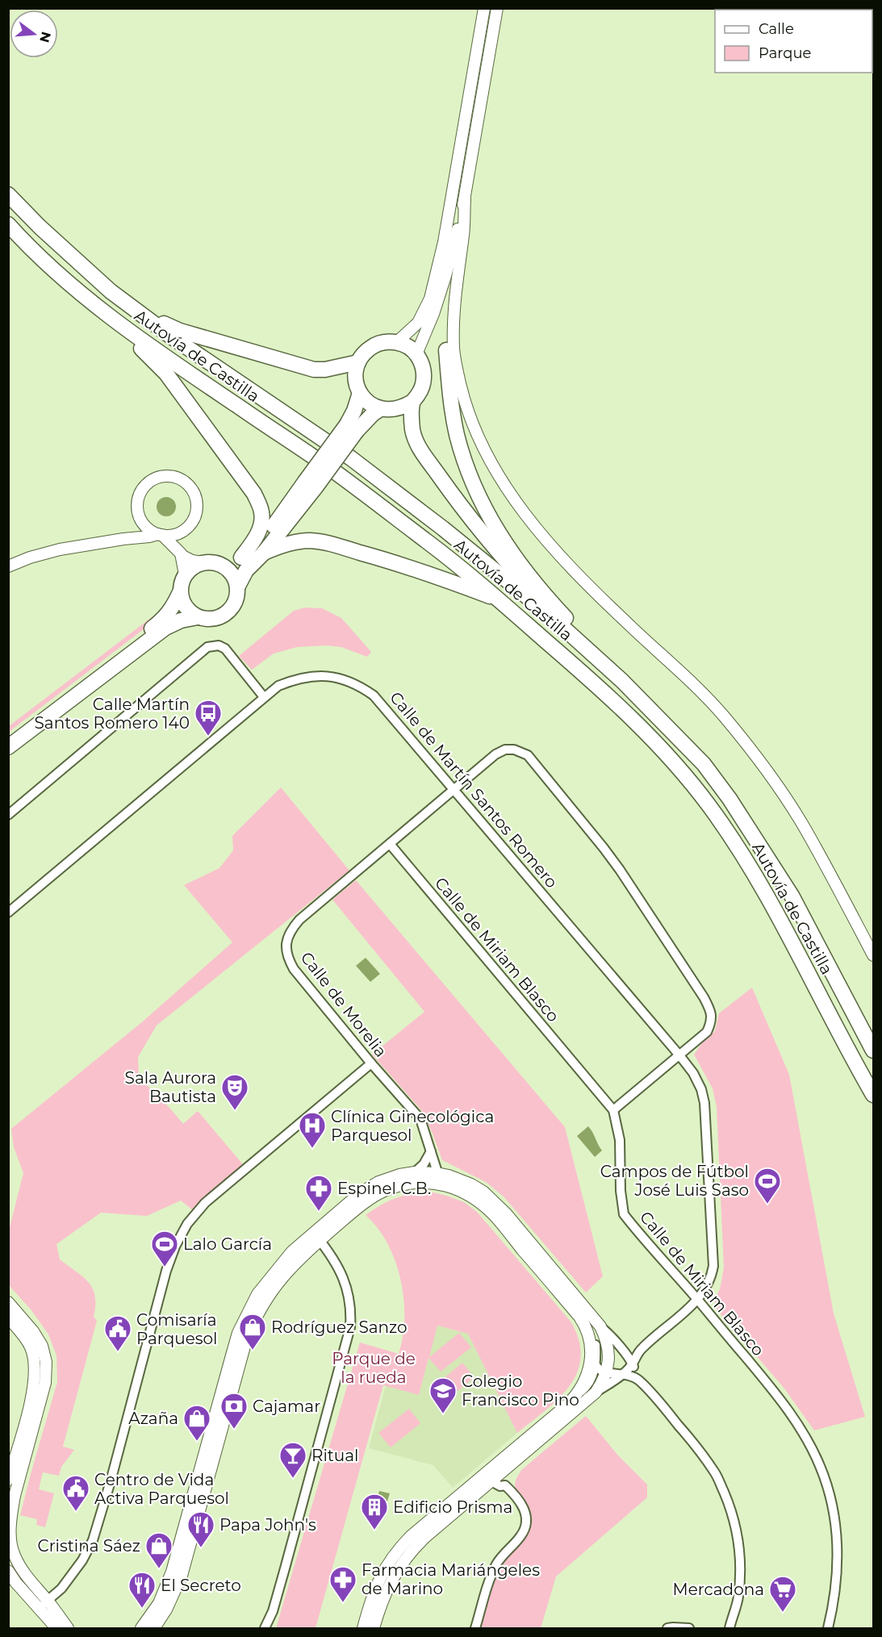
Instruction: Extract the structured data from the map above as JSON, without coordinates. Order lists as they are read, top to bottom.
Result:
{
  "streets": {
    "highway": ["Autovía de Castilla"],
    "street": ["Calle de Martín Santos Romero", "Calle de Miriam Blasco", "Calle de Morelia"]
  },
  "crossings": [
    ["Calle de Martín Santos Romero", "Calle de Miriam Blasco"],
    ["Calle de Martín Santos Romero", "Calle de Morelia"],
    ["Calle de Miriam Blasco", "Calle de Morelia"]
  ],
  "parks": ["Parque de la rueda"],
  "places": {
    "bus stop": ["Calle Martín Santos Romero 140"],
    "theatre": ["Sala Aurora Bautista"],
    "hospital": ["Clínica Ginecológica Parquesol"],
    "sports": ["Campos de Fútbol José Luis Saso", "Lalo García"],
    "pharmacy": ["Espinel C.B.", "Farmacia Mariángeles de Marino"],
    "shop": ["Rodríguez Sanzo", "Azaña", "Cristina Sáez"],
    "public building": ["Comisaría Parquesol", "Centro de Vida Activa Parquesol"],
    "school or university": ["Colegio Francisco Pino"],
    "bank": ["Cajamar"],
    "bar": ["Ritual"],
    "building": ["Edificio Prisma"],
    "restaurant": ["Papa John's", "El Secreto"],
    "supermarket": ["Mercadona"]
  },
  "legend": ["Calle", "Parque"],
  "north": "right"
}
